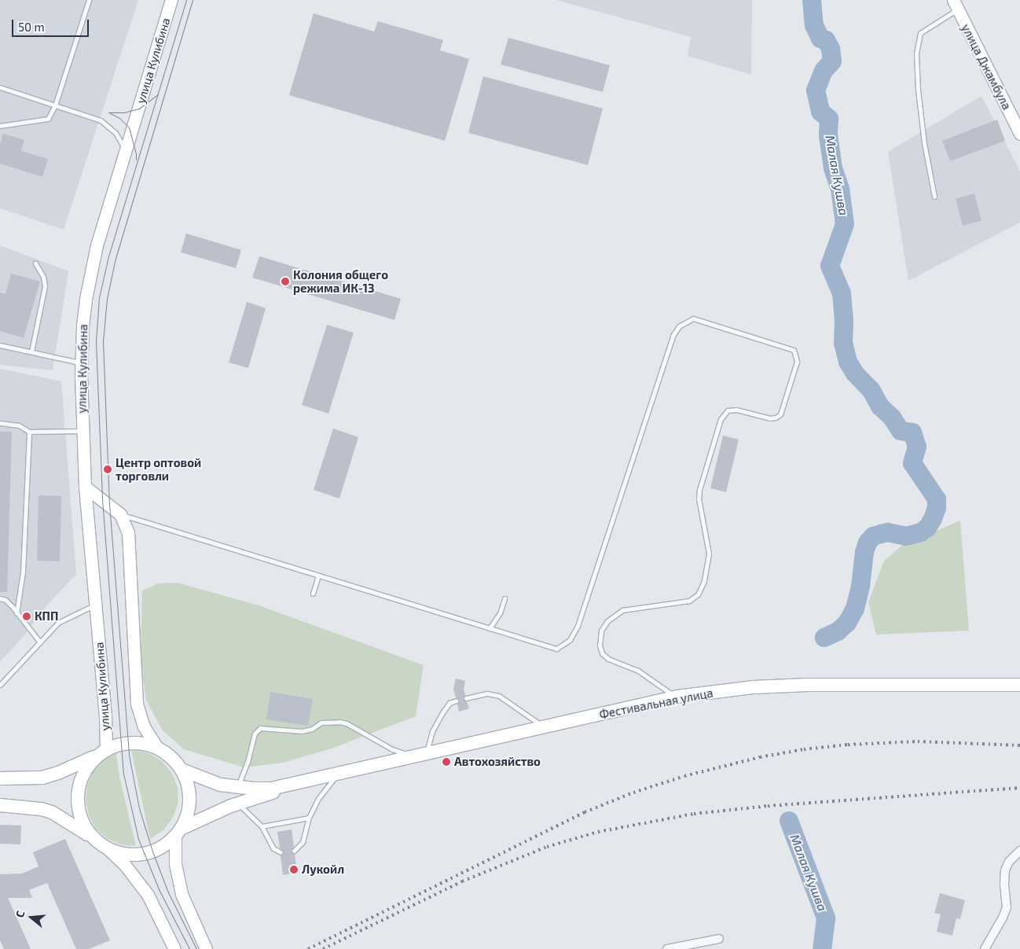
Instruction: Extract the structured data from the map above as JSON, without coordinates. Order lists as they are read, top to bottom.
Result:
{
  "streets": {
    "main road": ["Фестивальная улица"],
    "street": ["улица Кулибина", "улица Джамбула"]
  },
  "crossings": [
    ["улица Кулибина", "Фестивальная улица"]
  ],
  "water": ["Малая Кушва"],
  "places": [
    "Колония общего режима ИК-13",
    "Центр оптовой торговли",
    "КПП",
    "Автохозяйство",
    "Лукойл"
  ],
  "scale_bar": "50 m",
  "north": "left"
}
